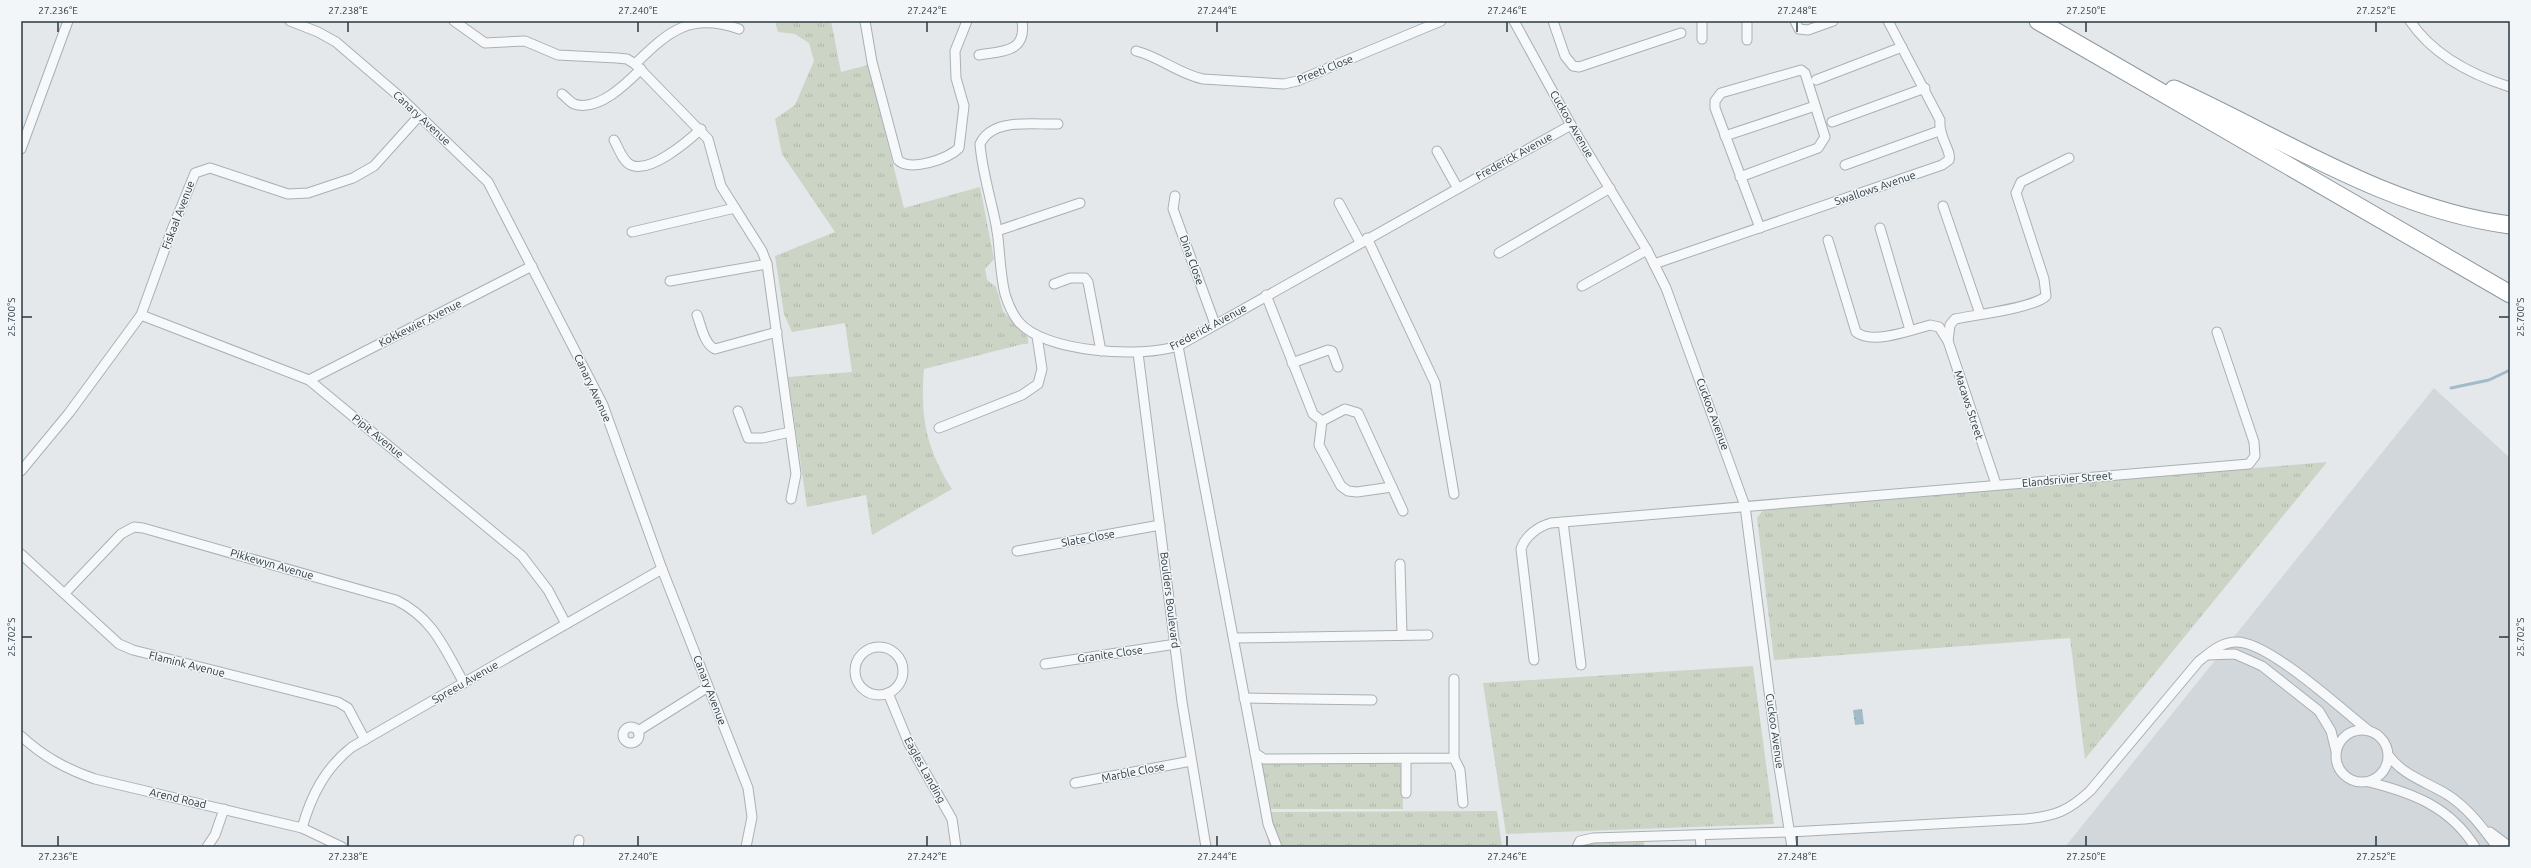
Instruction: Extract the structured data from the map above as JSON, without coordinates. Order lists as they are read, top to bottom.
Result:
{
  "streets": {
    "street": [
      "Preeti Close",
      "Canary Avenue",
      "Cuckoo Avenue",
      "Frederick Avenue",
      "Swallows Avenue",
      "Fiskaal Avenue",
      "Dina Close",
      "Kokkewier Avenue",
      "Macaws Street",
      "Pipit Avenue",
      "Elandsrivier Street",
      "Slate Close",
      "Pikkewyn Avenue",
      "Boulders Boulevard",
      "Granite Close",
      "Flamink Avenue",
      "Spreeu Avenue",
      "Eagles Landing",
      "Marble Close",
      "Arend Road"
    ]
  },
  "crossings": [
    ["Canary Avenue", "Fiskaal Avenue"],
    ["Canary Avenue", "Kokkewier Avenue"],
    ["Canary Avenue", "Spreeu Avenue"],
    ["Cuckoo Avenue", "Frederick Avenue"],
    ["Cuckoo Avenue", "Swallows Avenue"],
    ["Cuckoo Avenue", "Elandsrivier Street"],
    ["Frederick Avenue", "Dina Close"],
    ["Frederick Avenue", "Boulders Boulevard"],
    ["Fiskaal Avenue", "Pipit Avenue"],
    ["Kokkewier Avenue", "Pipit Avenue"],
    ["Macaws Street", "Elandsrivier Street"],
    ["Pipit Avenue", "Spreeu Avenue"],
    ["Slate Close", "Boulders Boulevard"],
    ["Pikkewyn Avenue", "Flamink Avenue"],
    ["Pikkewyn Avenue", "Spreeu Avenue"],
    ["Boulders Boulevard", "Granite Close"],
    ["Boulders Boulevard", "Marble Close"],
    ["Flamink Avenue", "Spreeu Avenue"],
    ["Spreeu Avenue", "Arend Road"]
  ],
  "coordinates": [
    "27.236°E",
    "27.238°E",
    "27.240°E",
    "27.242°E",
    "27.244°E",
    "27.246°E",
    "27.248°E",
    "27.250°E",
    "27.252°E",
    "25.700°S",
    "25.702°S"
  ]
}
